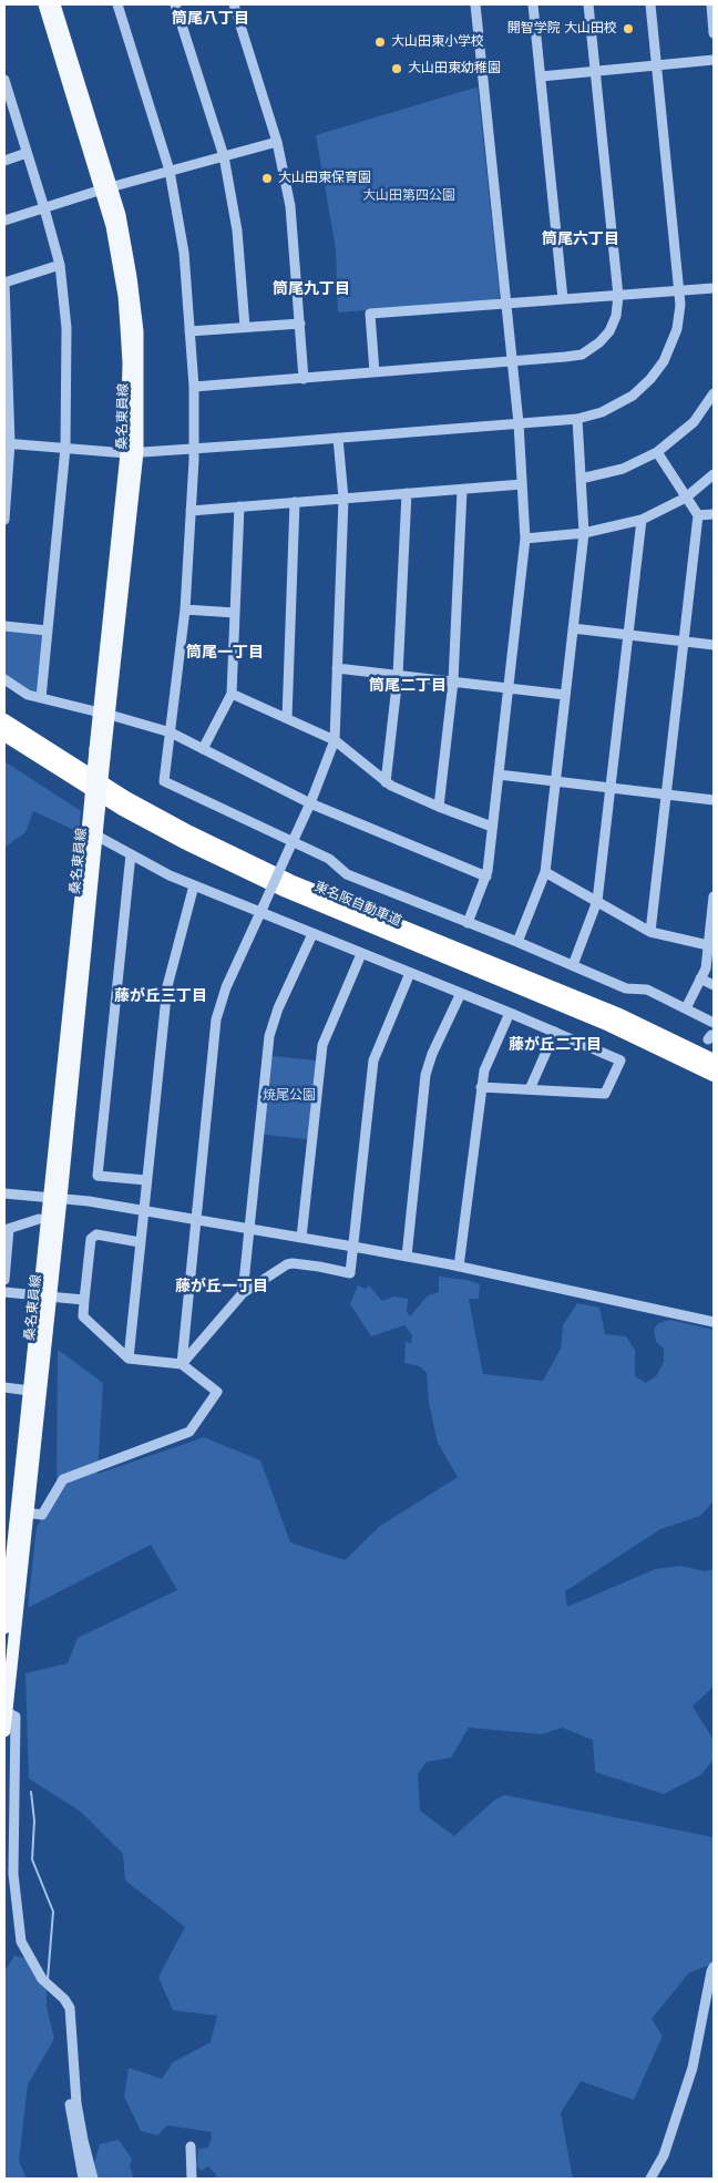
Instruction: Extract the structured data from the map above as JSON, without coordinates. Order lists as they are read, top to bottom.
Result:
{
  "streets": {
    "highway": ["東名阪自動車道"],
    "main road": ["桑名東員線"]
  },
  "districts": [
    "筒尾八丁目",
    "筒尾六丁目",
    "筒尾九丁目",
    "筒尾一丁目",
    "筒尾二丁目",
    "藤が丘三丁目",
    "藤が丘二丁目",
    "藤が丘一丁目"
  ],
  "parks": ["大山田第四公園", "焼尾公園"],
  "places": [
    "開智学院 大山田校",
    "大山田東小学校",
    "大山田東幼稚園",
    "大山田東保育園"
  ]
}
